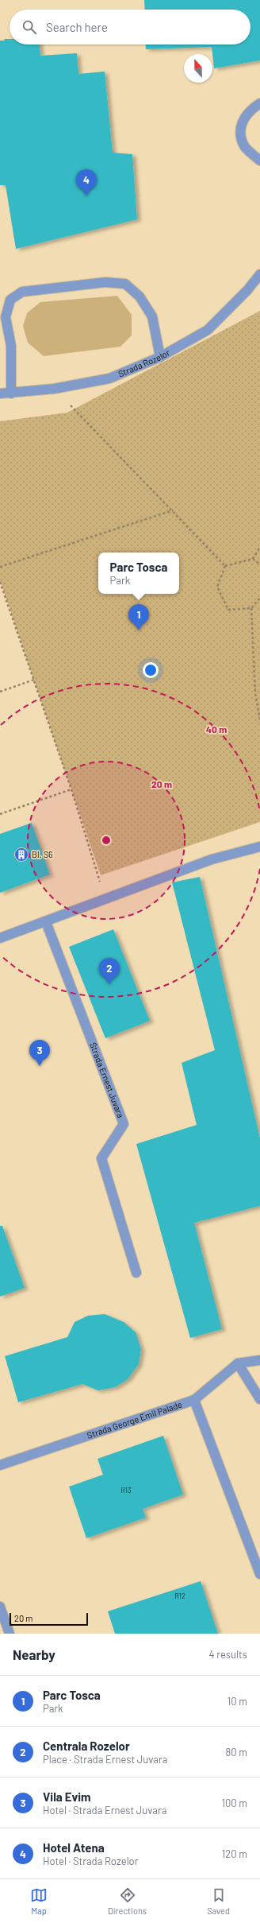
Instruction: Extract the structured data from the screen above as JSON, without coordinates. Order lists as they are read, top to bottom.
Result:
{
  "streets": {
    "street": ["Strada Rozelor", "Strada Ernest Juvara", "Strada George Emil Palade"]
  },
  "places": {
    "building": ["Bl. S6"]
  },
  "house_numbers": ["R13", "R12"],
  "scale_bar": "20 m",
  "north": "top",
  "page": {
    "search": "Search here",
    "pins": [
      "4",
      "1",
      "2",
      "3"
    ],
    "popup": ["Parc Tosca", "Park"],
    "scale": "20 m",
    "heading": ["Nearby", "4 results"],
    "list": [
      {
        "mark": "1",
        "name": "Parc Tosca",
        "note": "Park",
        "value": "10 m"
      },
      {
        "mark": "2",
        "name": "Centrala Rozelor",
        "note": "Place · Strada Ernest Juvara",
        "value": "80 m"
      },
      {
        "mark": "3",
        "name": "Vila Evim",
        "note": "Hotel · Strada Ernest Juvara",
        "value": "100 m"
      },
      {
        "mark": "4",
        "name": "Hotel Atena",
        "note": "Hotel · Strada Rozelor",
        "value": "120 m"
      }
    ],
    "nav": ["Map", "Directions", "Saved"]
  },
  "rings": ["40 m", "20 m"]
}
